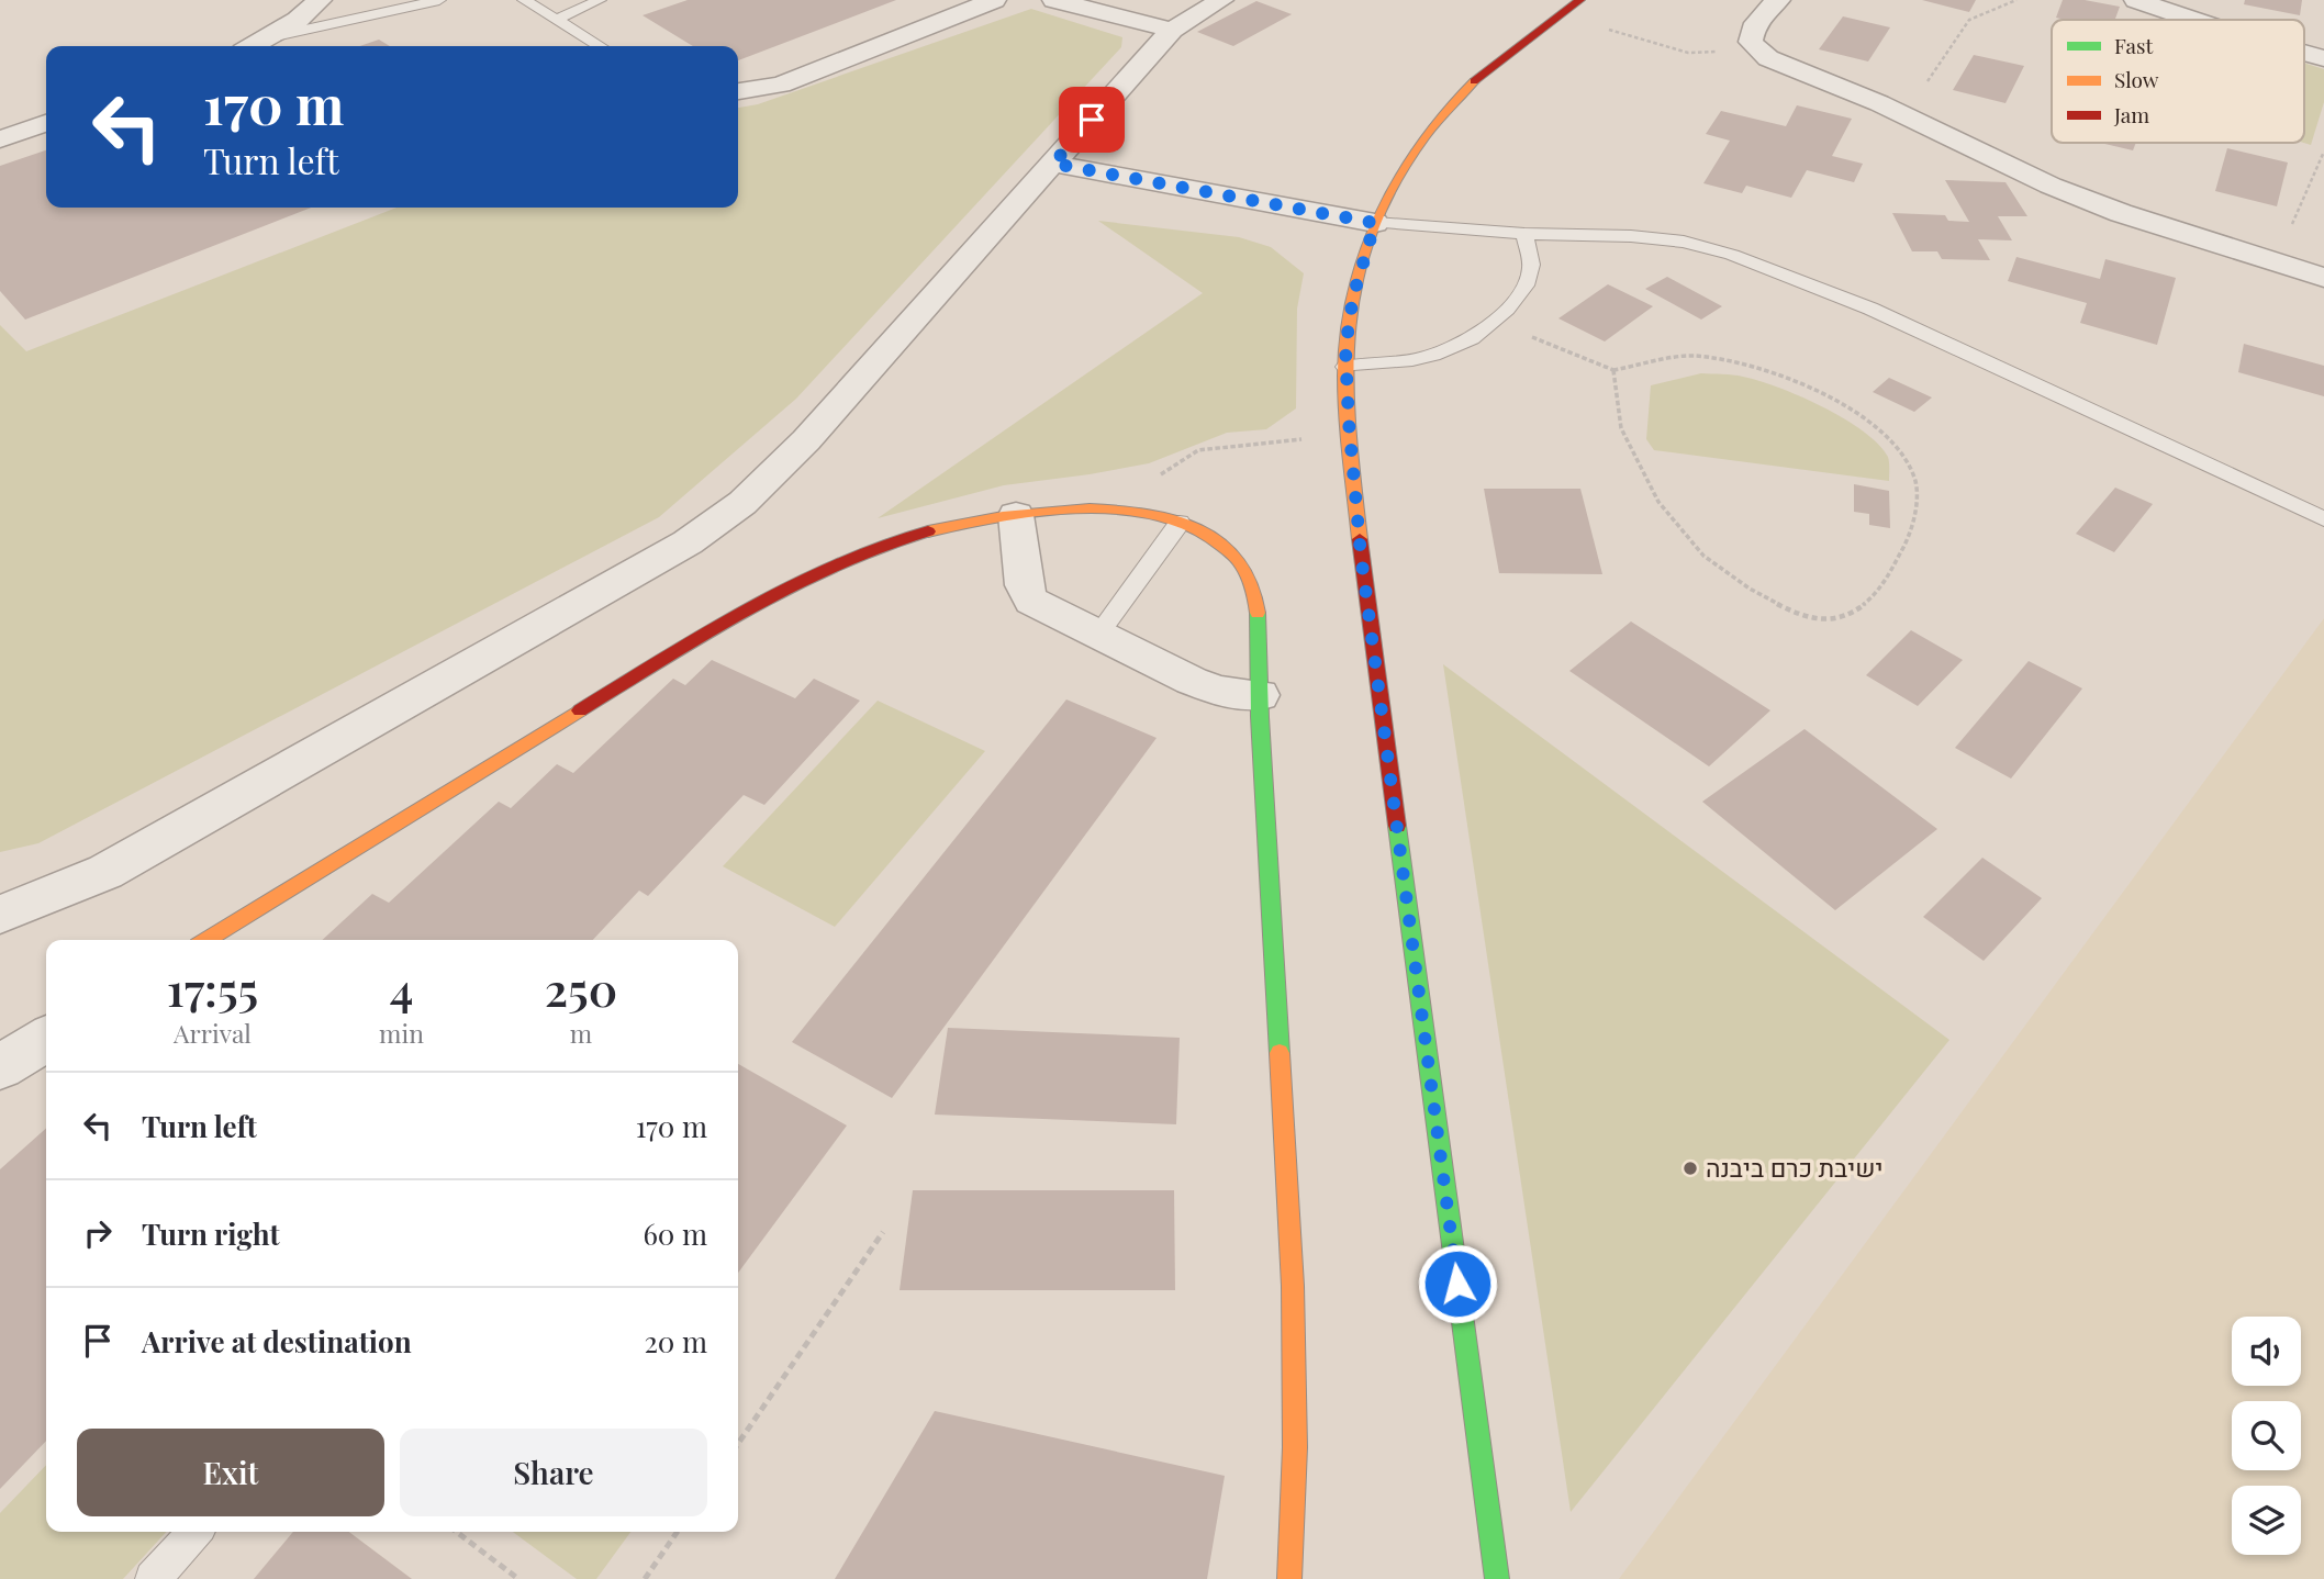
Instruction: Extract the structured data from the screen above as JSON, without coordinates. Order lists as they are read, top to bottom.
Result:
{
  "places": ["ישיבת כרם ביבנה"],
  "legend": ["Fast", "Slow", "Jam"],
  "page": {
    "turn": ["170 m", "Turn left"],
    "eta": [
      "17:55",
      "Arrival",
      "4",
      "min",
      "250",
      "m"
    ],
    "list": [
      {
        "name": "Turn left",
        "value": "170 m"
      },
      {
        "name": "Turn right",
        "value": "60 m"
      },
      {
        "name": "Arrive at destination",
        "value": "20 m"
      }
    ],
    "buttons": ["Exit", "Share"]
  }
}
